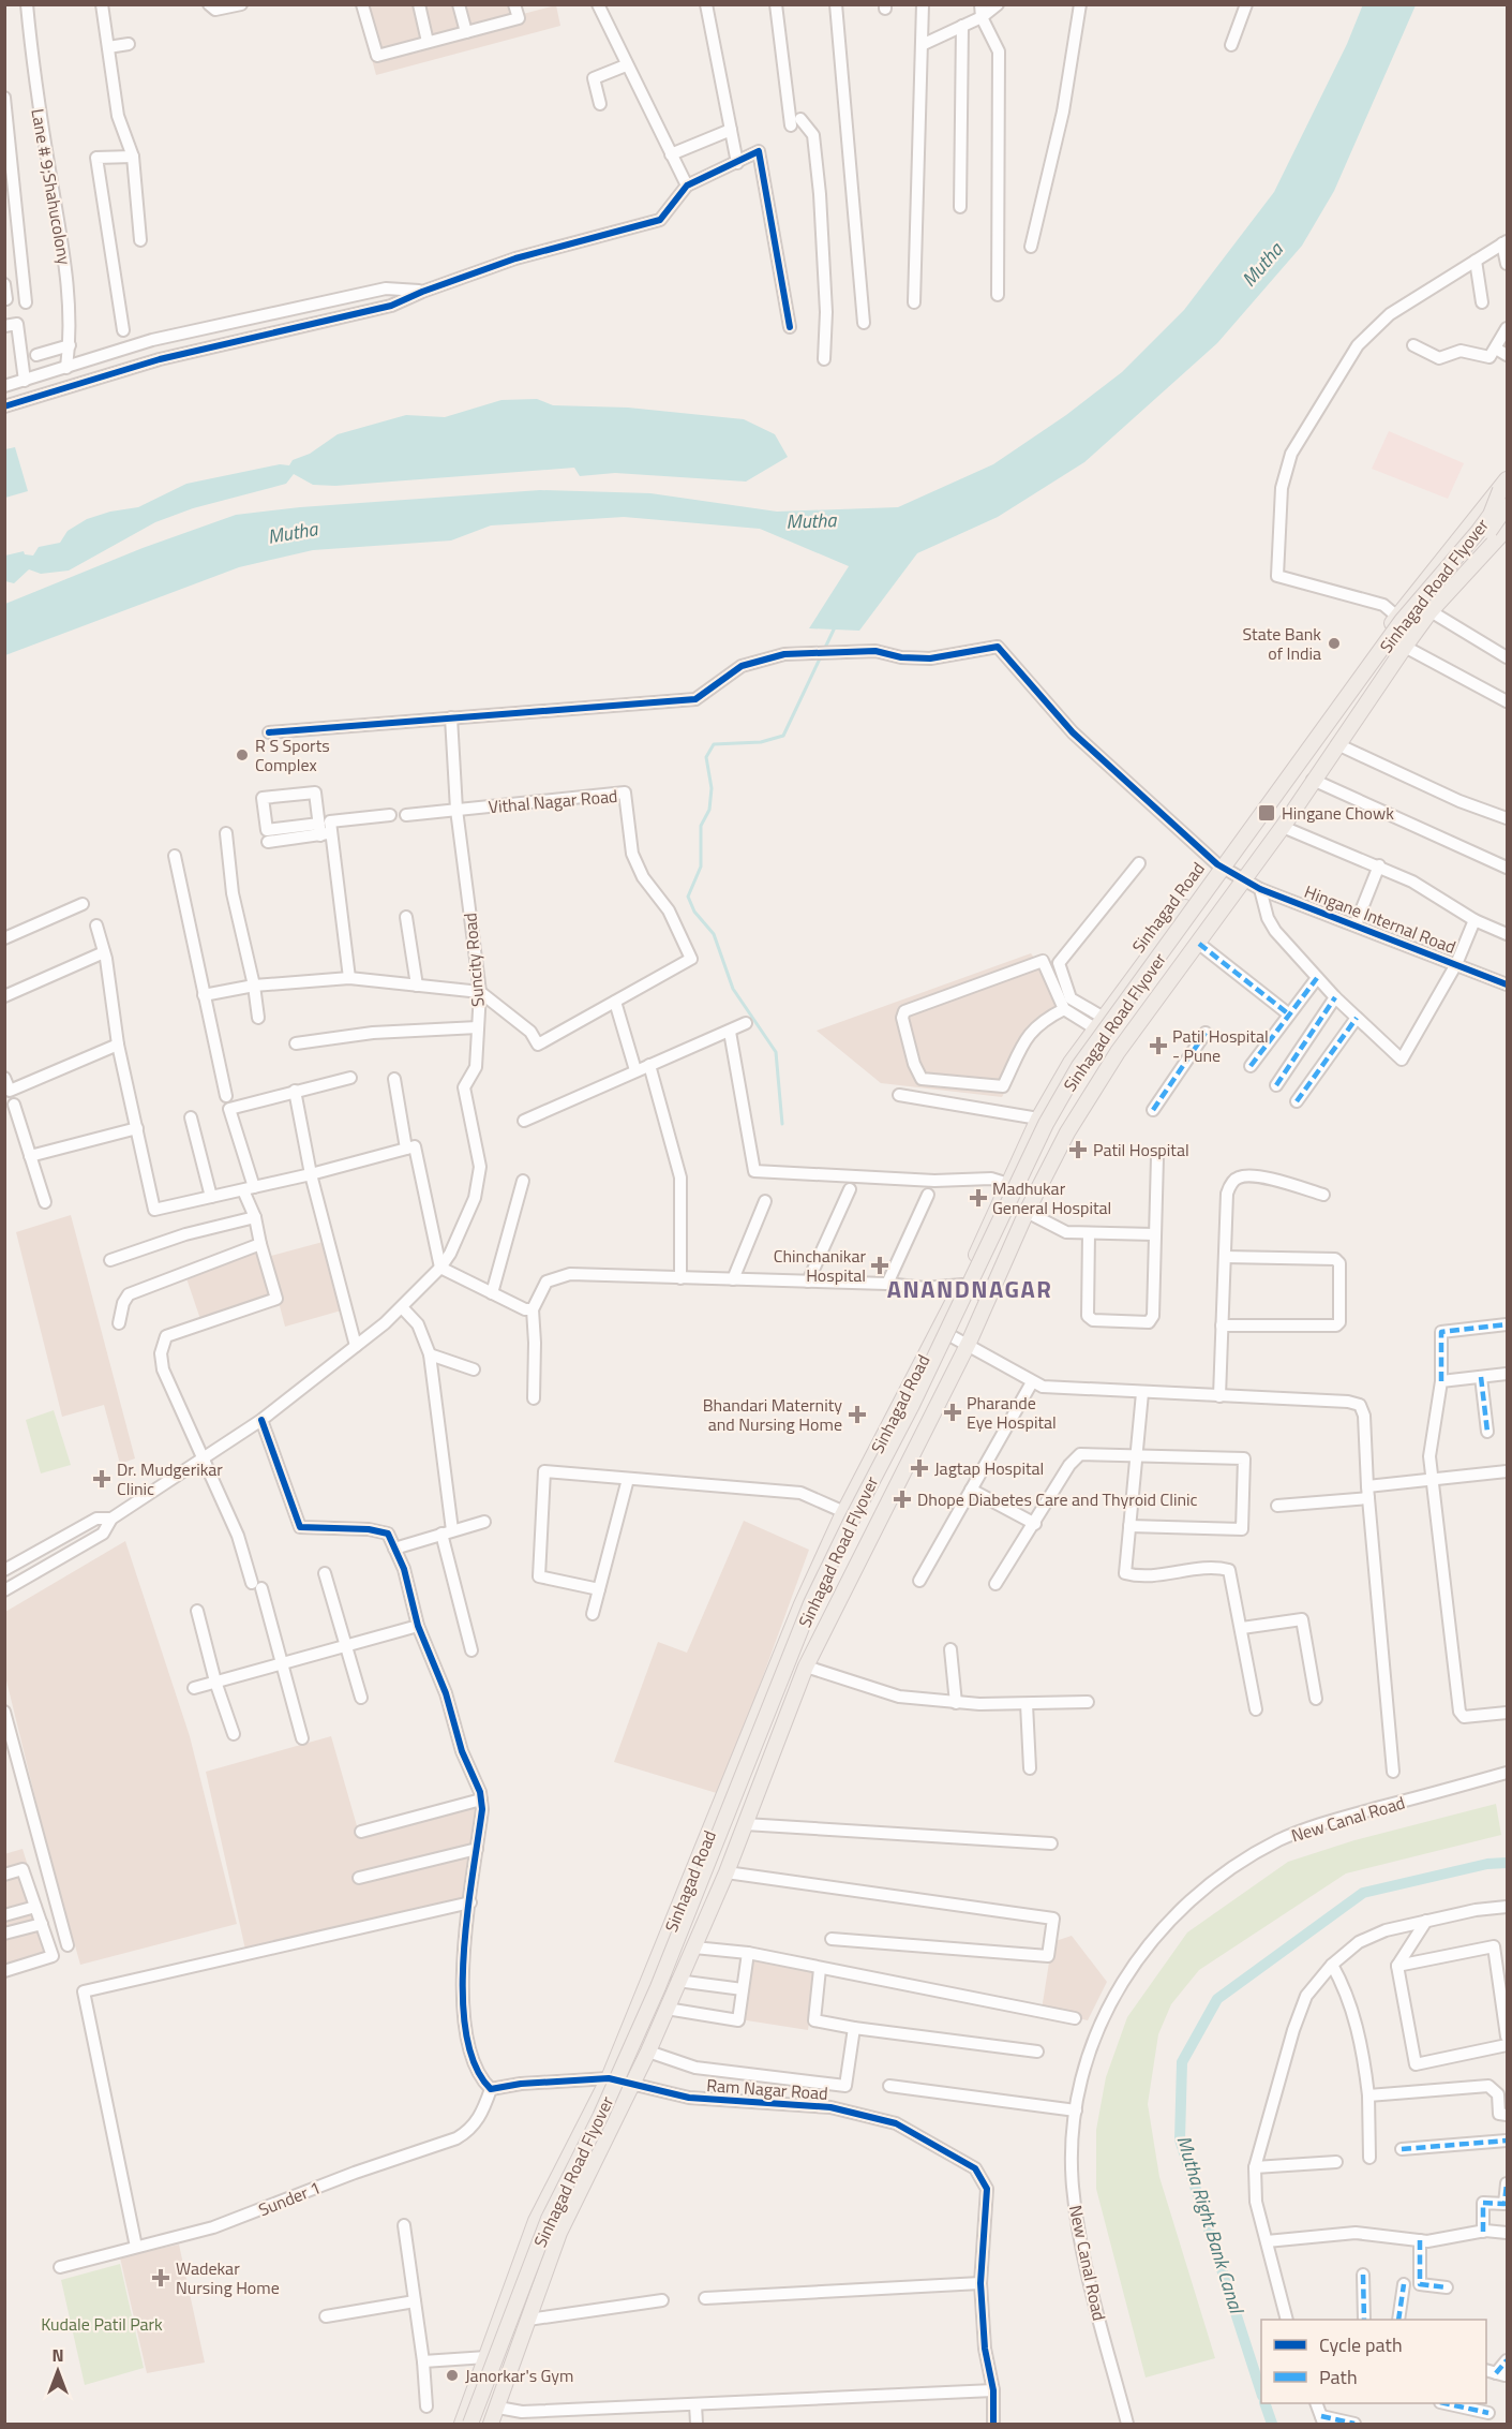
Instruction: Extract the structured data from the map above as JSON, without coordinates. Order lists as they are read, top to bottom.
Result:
{
  "streets": {
    "main road": ["Sinhagad Road Flyover", "Sinhagad Road"],
    "street": [
      "Lane # 9;Shahucolony",
      "Vithal Nagar Road",
      "Hingane Internal Road",
      "Suncity Road",
      "New Canal Road",
      "Ram Nagar Road",
      "Sunder 1"
    ]
  },
  "crossings": [
    ["Sinhagad Road Flyover", "Sinhagad Road"],
    ["Vithal Nagar Road", "Suncity Road"],
    ["Sinhagad Road", "Hingane Internal Road"],
    ["Sinhagad Road", "Ram Nagar Road"],
    ["Hingane Internal Road", "Suncity Road"]
  ],
  "districts": ["ANANDNAGAR"],
  "water": ["Mutha", "Mutha Right Bank Canal"],
  "parks": ["Kudale Patil Park"],
  "places": {
    "other": ["State Bank of India", "R S Sports Complex", "Janorkar's Gym"],
    "transit": ["Hingane Chowk"],
    "health": [
      "Patil Hospital - Pune",
      "Patil Hospital",
      "Madhukar General Hospital",
      "Chinchanikar Hospital",
      "Pharande Eye Hospital",
      "Bhandari Maternity and Nursing Home",
      "Jagtap Hospital",
      "Dr. Mudgerikar Clinic",
      "Dhope Diabetes Care and Thyroid Clinic",
      "Wadekar Nursing Home"
    ]
  },
  "legend": ["Cycle path", "Path"],
  "north": "top"
}
